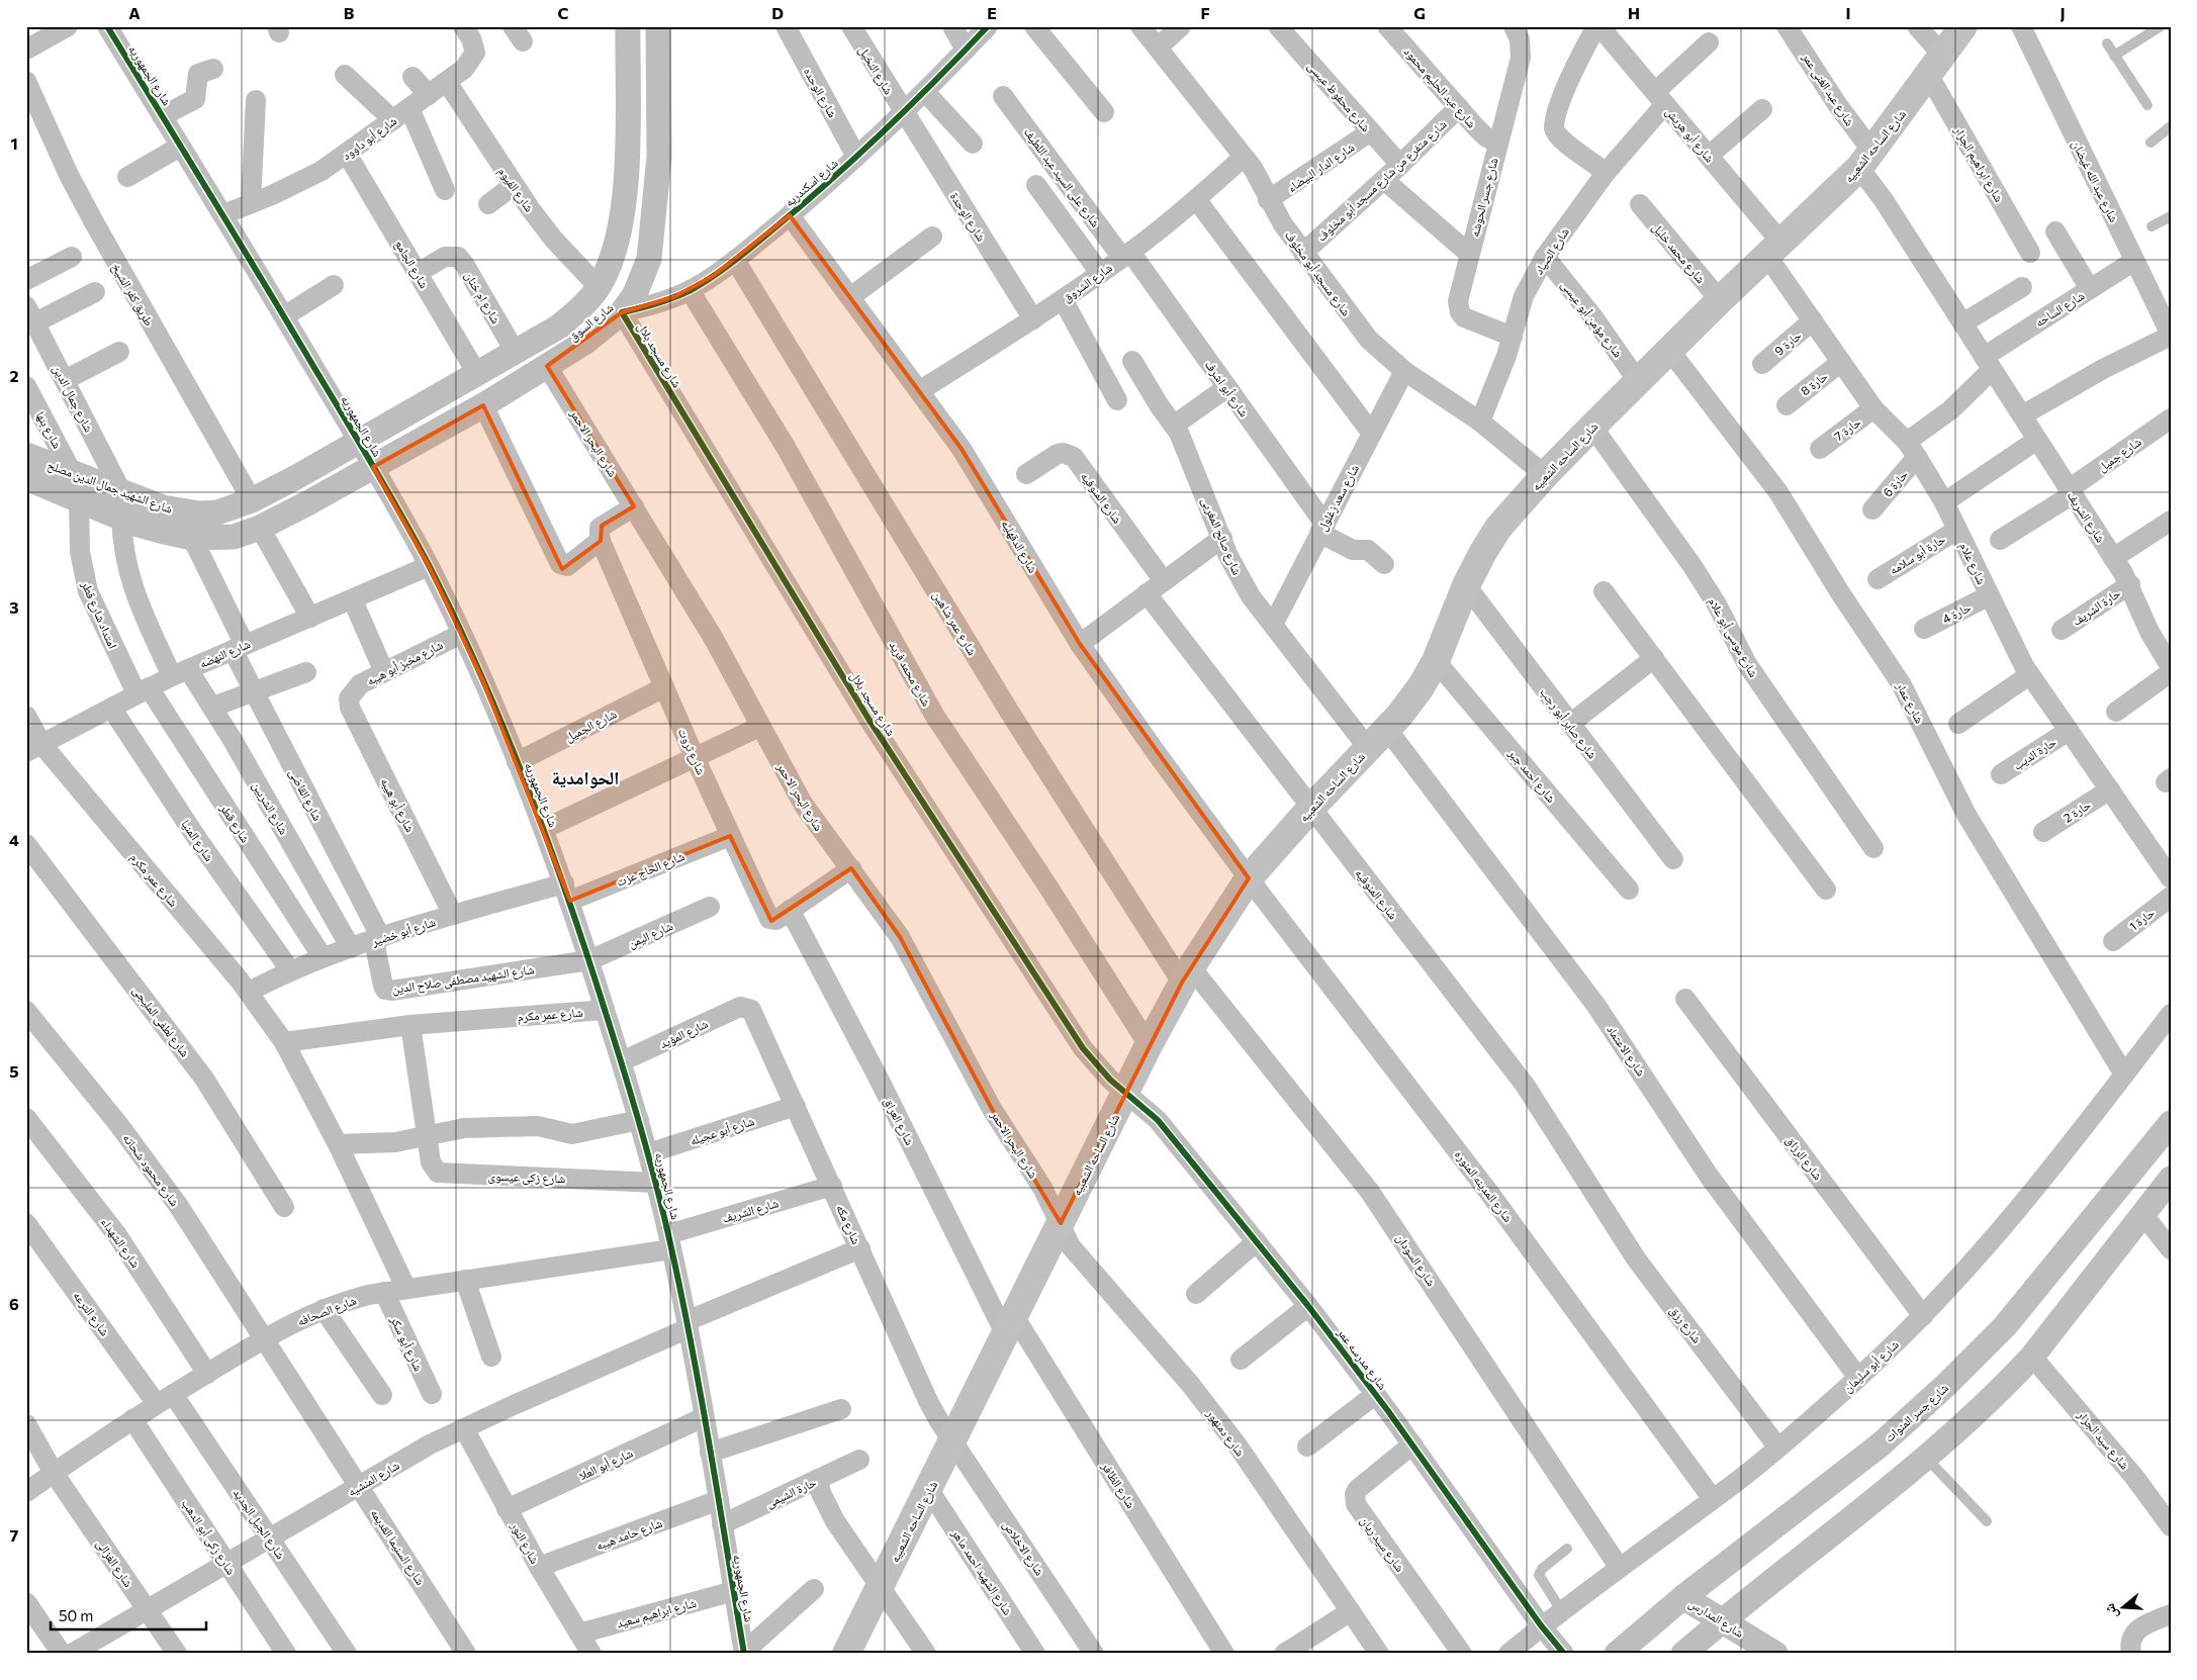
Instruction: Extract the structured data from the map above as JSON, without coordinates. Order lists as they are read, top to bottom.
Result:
{
  "streets": {
    "main road": ["شارع الساحه الشعبيه"],
    "street": [
      "شارع النخيل",
      "شارع الجمهوريه",
      "شارع عبد الحليم محمود",
      "شارع عبد الغنى عمر",
      "شارع الوحده",
      "شارع محفوظ عيسى",
      "شارع أبو هريش",
      "شارع أبو داوود",
      "شارع ابراهيم الجزار",
      "شارع الدار البيضاء",
      "شارع على السيد عبد اللطيف",
      "شارع متفرع من شارع مسجد أبو مخلوف",
      "شارع عبد الله غيضان",
      "شارع اسكندريه",
      "شارع الفيوم",
      "شارع جسر الحوشه",
      "شارع الوحدة",
      "شارع الصياد",
      "شارع محمد خليل",
      "شارع الجامع",
      "شارع مسجد أبو مخلوف",
      "شارع الشروق",
      "طريق كفر الشيخ",
      "شارع ام خنان",
      "شارع الساحه",
      "شارع مؤمن أبو عيسى",
      "شارع السوق",
      "حارة 9",
      "شارع مسجد بلال",
      "حارة 8",
      "شارع أبو اشرف",
      "شارع جمال الدين",
      "حارة 7",
      "شارع بنها",
      "شارع البحر الاحمر",
      "شارع جميل",
      "حارة 6",
      "شارع الشهيد جمال الدين مصلح",
      "شارع المنوفيه",
      "شارع سعد زغلول",
      "شارع الشريف",
      "شارع صالح المغربى",
      "شارع الدقهليه",
      "حارة أبو سلامه",
      "شارع علام",
      "حارة الشريف",
      "حارة 4",
      "امتداد شارع قطر",
      "شارع عمر شاهين",
      "شارع موسى أبو علام",
      "شارع النهضه",
      "شارع مخبز أبو هيبه",
      "شارع محمد فريد",
      "شارع عمار",
      "شارع صابر أبو رجب",
      "شارع الجميل",
      "شارع ثروت",
      "حارة الديب",
      "شارع احمد جبر",
      "شارع القاضى",
      "شارع أبو هيبه",
      "شارع الشربين",
      "حارة 2",
      "شارع قطر",
      "شارع المنيا",
      "شارع الحاج عزت",
      "شارع عمر مكرم",
      "حارة 1",
      "شارع أبو خضير",
      "شارع اليمن",
      "شارع الشهيد مصطفى صلاح الدين",
      "شارع لطفى المليجى",
      "شارع المؤيد",
      "شارع الاعتماد",
      "شارع العراق",
      "شارع أبو عجيله",
      "شارع الرزاق",
      "شارع محمود شحاته",
      "شارع زكى عيسوى",
      "شارع المدينه المنوره",
      "شارع مكه",
      "شارع الشهداء",
      "شارع السودان",
      "شارع الصحافه",
      "شارع الترعه",
      "شارع رزق",
      "شارع أيو سكر",
      "شارع مدرسه عمر",
      "شارع أبو سليمان",
      "شارع جسر المنوات",
      "شارع دمنهور",
      "شارع سيد الجزار",
      "شارع أبو العلا",
      "شارع المنشيه",
      "شارع الظافر",
      "حارة الشيمى",
      "شارع الجيل الجديد",
      "شارع حامد هيبه",
      "شارع زكى أبو الدهب",
      "شارع النور",
      "شارع سيد ريان",
      "شارع السنيما القديمه",
      "شارع الاخلاص",
      "شارع الغزالى",
      "شارع الشهيد احمد ماهر",
      "شارع ابراهيم سعيد",
      "شارع المدارس"
    ]
  },
  "crossings": [
    ["شارع النخيل", "شارع اسكندريه"],
    ["شارع النخيل", "شارع الوحدة"],
    ["شارع الجمهوريه", "شارع أبو داوود"],
    ["شارع الجمهوريه", "شارع السوق"],
    ["شارع الجمهوريه", "شارع الشهيد جمال الدين مصلح"],
    ["شارع الجمهوريه", "شارع الشريف"],
    ["شارع الجمهوريه", "شارع النهضه"],
    ["شارع الجمهوريه", "شارع مخبز أبو هيبه"],
    ["شارع الجمهوريه", "شارع الجميل"],
    ["شارع الجمهوريه", "شارع الحاج عزت"],
    ["شارع الجمهوريه", "شارع عمر مكرم"],
    ["شارع الجمهوريه", "شارع أبو خضير"],
    ["شارع الجمهوريه", "شارع اليمن"],
    ["شارع الجمهوريه", "شارع الشهيد مصطفى صلاح الدين"],
    ["شارع الجمهوريه", "شارع المؤيد"],
    ["شارع الجمهوريه", "شارع أبو عجيله"],
    ["شارع الجمهوريه", "شارع زكى عيسوى"],
    ["شارع الجمهوريه", "شارع الصحافه"],
    ["شارع الجمهوريه", "شارع أبو العلا"],
    ["شارع الجمهوريه", "شارع المنشيه"],
    ["شارع الجمهوريه", "حارة الشيمى"],
    ["شارع الجمهوريه", "شارع حامد هيبه"],
    ["شارع الجمهوريه", "شارع ابراهيم سعيد"],
    ["شارع عبد الحليم محمود", "شارع متفرع من شارع مسجد أبو مخلوف"],
    ["شارع عبد الحليم محمود", "شارع جسر الحوشه"],
    ["شارع عبد الغنى عمر", "شارع الساحه الشعبيه"],
    ["شارع عبد الغنى عمر", "شارع الشريف"],
    ["شارع الوحده", "شارع اسكندريه"],
    ["شارع محفوظ عيسى", "شارع الدار البيضاء"],
    ["شارع محفوظ عيسى", "شارع متفرع من شارع مسجد أبو مخلوف"],
    ["شارع أبو هريش", "شارع الساحه الشعبيه"],
    ["شارع أبو هريش", "شارع الصياد"],
    ["شارع أبو هريش", "شارع علام"],
    ["شارع أبو داوود", "شارع الفيوم"],
    ["شارع أبو داوود", "شارع الجامع"],
    ["شارع الساحه الشعبيه", "شارع ابراهيم الجزار"],
    ["شارع الساحه الشعبيه", "شارع محمد خليل"],
    ["شارع الساحه الشعبيه", "شارع مسجد أبو مخلوف"],
    ["شارع الساحه الشعبيه", "شارع مؤمن أبو عيسى"],
    ["شارع الساحه الشعبيه", "شارع مسجد بلال"],
    ["شارع الساحه الشعبيه", "شارع البحر الاحمر"],
    ["شارع الساحه الشعبيه", "شارع المنوفيه"],
    ["شارع الساحه الشعبيه", "شارع الشريف"],
    ["شارع الساحه الشعبيه", "شارع صالح المغربى"],
    ["شارع الساحه الشعبيه", "شارع الدقهليه"],
    ["شارع الساحه الشعبيه", "شارع علام"],
    ["شارع الساحه الشعبيه", "شارع عمر شاهين"],
    ["شارع الساحه الشعبيه", "شارع موسى أبو علام"],
    ["شارع الساحه الشعبيه", "شارع محمد فريد"],
    ["شارع الساحه الشعبيه", "شارع عمار"],
    ["شارع الساحه الشعبيه", "شارع صابر أبو رجب"],
    ["شارع الساحه الشعبيه", "شارع احمد جبر"],
    ["شارع الساحه الشعبيه", "شارع الاعتماد"],
    ["شارع الساحه الشعبيه", "شارع العراق"],
    ["شارع الساحه الشعبيه", "شارع المدينه المنوره"],
    ["شارع الساحه الشعبيه", "شارع مكه"],
    ["شارع الساحه الشعبيه", "شارع السودان"],
    ["شارع الساحه الشعبيه", "شارع مدرسه عمر"],
    ["شارع الساحه الشعبيه", "شارع دمنهور"],
    ["شارع الساحه الشعبيه", "شارع الظافر"],
    ["شارع الساحه الشعبيه", "شارع الاخلاص"],
    ["شارع الساحه الشعبيه", "شارع الشهيد احمد ماهر"],
    ["شارع الدار البيضاء", "شارع مسجد أبو مخلوف"],
    ["شارع على السيد عبد اللطيف", "شارع الشروق"],
    ["شارع على السيد عبد اللطيف", "شارع أبو اشرف"],
    ["شارع متفرع من شارع مسجد أبو مخلوف", "شارع مسجد أبو مخلوف"],
    ["شارع عبد الله غيضان", "شارع الساحه"],
    ["شارع اسكندريه", "شارع الوحدة"],
    ["شارع اسكندريه", "شارع السوق"],
    ["شارع اسكندريه", "شارع مسجد بلال"],
    ["شارع اسكندريه", "شارع الدقهليه"],
    ["شارع اسكندريه", "شارع عمر شاهين"],
    ["شارع اسكندريه", "شارع محمد فريد"],
    ["شارع الفيوم", "شارع السوق"],
    ["شارع جسر الحوشه", "شارع الصياد"],
    ["شارع الوحدة", "شارع الشروق"],
    ["شارع الصياد", "شارع مسجد أبو مخلوف"],
    ["شارع الصياد", "شارع مؤمن أبو عيسى"],
    ["شارع الجامع", "شارع ام خنان"],
    ["شارع الجامع", "شارع السوق"],
    ["شارع مسجد أبو مخلوف", "شارع الشروق"],
    ["شارع مسجد أبو مخلوف", "شارع سعد زغلول"],
    ["شارع الشروق", "شارع أبو اشرف"],
    ["شارع الشروق", "شارع الدقهليه"],
    ["طريق كفر الشيخ", "شارع الشهيد جمال الدين مصلح"],
    ["شارع ام خنان", "شارع السوق"],
    ["شارع الساحه", "شارع الشريف"],
    ["شارع السوق", "شارع مسجد بلال"],
    ["شارع السوق", "شارع البحر الاحمر"],
    ["شارع السوق", "شارع الشهيد جمال الدين مصلح"],
    ["حارة 9", "شارع علام"],
    ["شارع مسجد بلال", "شارع مدرسه عمر"],
    ["حارة 8", "شارع علام"],
    ["شارع أبو اشرف", "شارع سعد زغلول"],
    ["شارع جمال الدين", "شارع الشهيد جمال الدين مصلح"],
    ["حارة 7", "شارع علام"],
    ["شارع بنها", "شارع الشهيد جمال الدين مصلح"],
    ["شارع البحر الاحمر", "شارع ثروت"],
    ["شارع البحر الاحمر", "شارع دمنهور"],
    ["شارع جميل", "شارع الشريف"],
    ["حارة 6", "شارع علام"],
    ["شارع الشهيد جمال الدين مصلح", "امتداد شارع قطر"],
    ["شارع الشهيد جمال الدين مصلح", "شارع القاضى"],
    ["شارع الشهيد جمال الدين مصلح", "شارع الشربين"],
    ["شارع المنوفيه", "شارع رزق"],
    ["شارع سعد زغلول", "شارع صالح المغربى"],
    ["شارع الشريف", "حارة الشريف"],
    ["شارع الشريف", "شارع مكه"],
    ["شارع الشريف", "شارع الصحافه"],
    ["شارع الدقهليه", "شارع المدينه المنوره"],
    ["حارة أبو سلامه", "شارع علام"],
    ["شارع علام", "حارة 4"],
    ["شارع علام", "حارة الديب"],
    ["شارع علام", "حارة 2"],
    ["امتداد شارع قطر", "شارع النهضه"],
    ["امتداد شارع قطر", "شارع قطر"],
    ["شارع عمر شاهين", "شارع السودان"],
    ["شارع النهضه", "شارع القاضى"],
    ["شارع النهضه", "شارع الشربين"],
    ["شارع النهضه", "شارع قطر"],
    ["شارع النهضه", "شارع المنيا"],
    ["شارع النهضه", "شارع عمر مكرم"],
    ["شارع مخبز أبو هيبه", "شارع أبو هيبه"],
    ["شارع عمار", "شارع أبو سليمان"],
    ["شارع الجميل", "شارع ثروت"],
    ["شارع ثروت", "شارع الحاج عزت"],
    ["شارع ثروت", "شارع العراق"],
    ["شارع القاضى", "شارع أبو خضير"],
    ["شارع القاضى", "شارع الشهيد مصطفى صلاح الدين"],
    ["شارع أبو هيبه", "شارع أبو خضير"],
    ["شارع الشربين", "شارع أبو خضير"],
    ["شارع قطر", "شارع أبو خضير"],
    ["شارع المنيا", "شارع أبو خضير"],
    ["شارع الحاج عزت", "شارع أبو خضير"],
    ["شارع عمر مكرم", "شارع أبو خضير"],
    ["شارع عمر مكرم", "شارع زكى عيسوى"],
    ["شارع عمر مكرم", "شارع الصحافه"],
    ["شارع أبو خضير", "شارع الشهيد مصطفى صلاح الدين"],
    ["شارع اليمن", "شارع الشهيد مصطفى صلاح الدين"],
    ["شارع المؤيد", "شارع مكه"],
    ["شارع الاعتماد", "شارع أبو سليمان"],
    ["شارع العراق", "شارع الظافر"],
    ["شارع أبو عجيله", "شارع مكه"],
    ["شارع الرزاق", "شارع أبو سليمان"],
    ["شارع محمود شحاته", "شارع الصحافه"],
    ["شارع محمود شحاته", "شارع السنيما القديمه"],
    ["شارع المدينه المنوره", "شارع أبو سليمان"],
    ["شارع مكه", "شارع المنشيه"],
    ["شارع مكه", "شارع الاخلاص"],
    ["شارع الشهداء", "شارع الصحافه"],
    ["شارع السودان", "شارع أبو سليمان"],
    ["شارع الصحافه", "شارع الترعه"],
    ["شارع الصحافه", "شارع أيو سكر"],
    ["شارع الصحافه", "شارع الجيل الجديد"],
    ["شارع الصحافه", "شارع زكى أبو الدهب"],
    ["شارع الصحافه", "شارع السنيما القديمه"],
    ["شارع الصحافه", "شارع الغزالى"],
    ["شارع الترعه", "شارع الجيل الجديد"],
    ["شارع رزق", "شارع أبو سليمان"],
    ["شارع مدرسه عمر", "شارع أبو سليمان"],
    ["شارع مدرسه عمر", "شارع سيد ريان"],
    ["شارع جسر المنوات", "شارع المدارس"],
    ["شارع أبو العلا", "شارع النور"],
    ["شارع المنشيه", "شارع الجيل الجديد"],
    ["شارع المنشيه", "شارع زكى أبو الدهب"],
    ["شارع المنشيه", "شارع النور"],
    ["شارع المنشيه", "شارع السنيما القديمه"],
    ["شارع المنشيه", "شارع الغزالى"],
    ["شارع حامد هيبه", "شارع النور"],
    ["شارع النور", "شارع ابراهيم سعيد"]
  ],
  "districts": ["الحوامدية"],
  "scale_bar": "50 m",
  "north": "left",
  "grid": {
    "columns": [
      "A",
      "B",
      "C",
      "D",
      "E",
      "F",
      "G",
      "H",
      "I",
      "J"
    ],
    "rows": [
      "1",
      "2",
      "3",
      "4",
      "5",
      "6",
      "7"
    ]
  }
}
